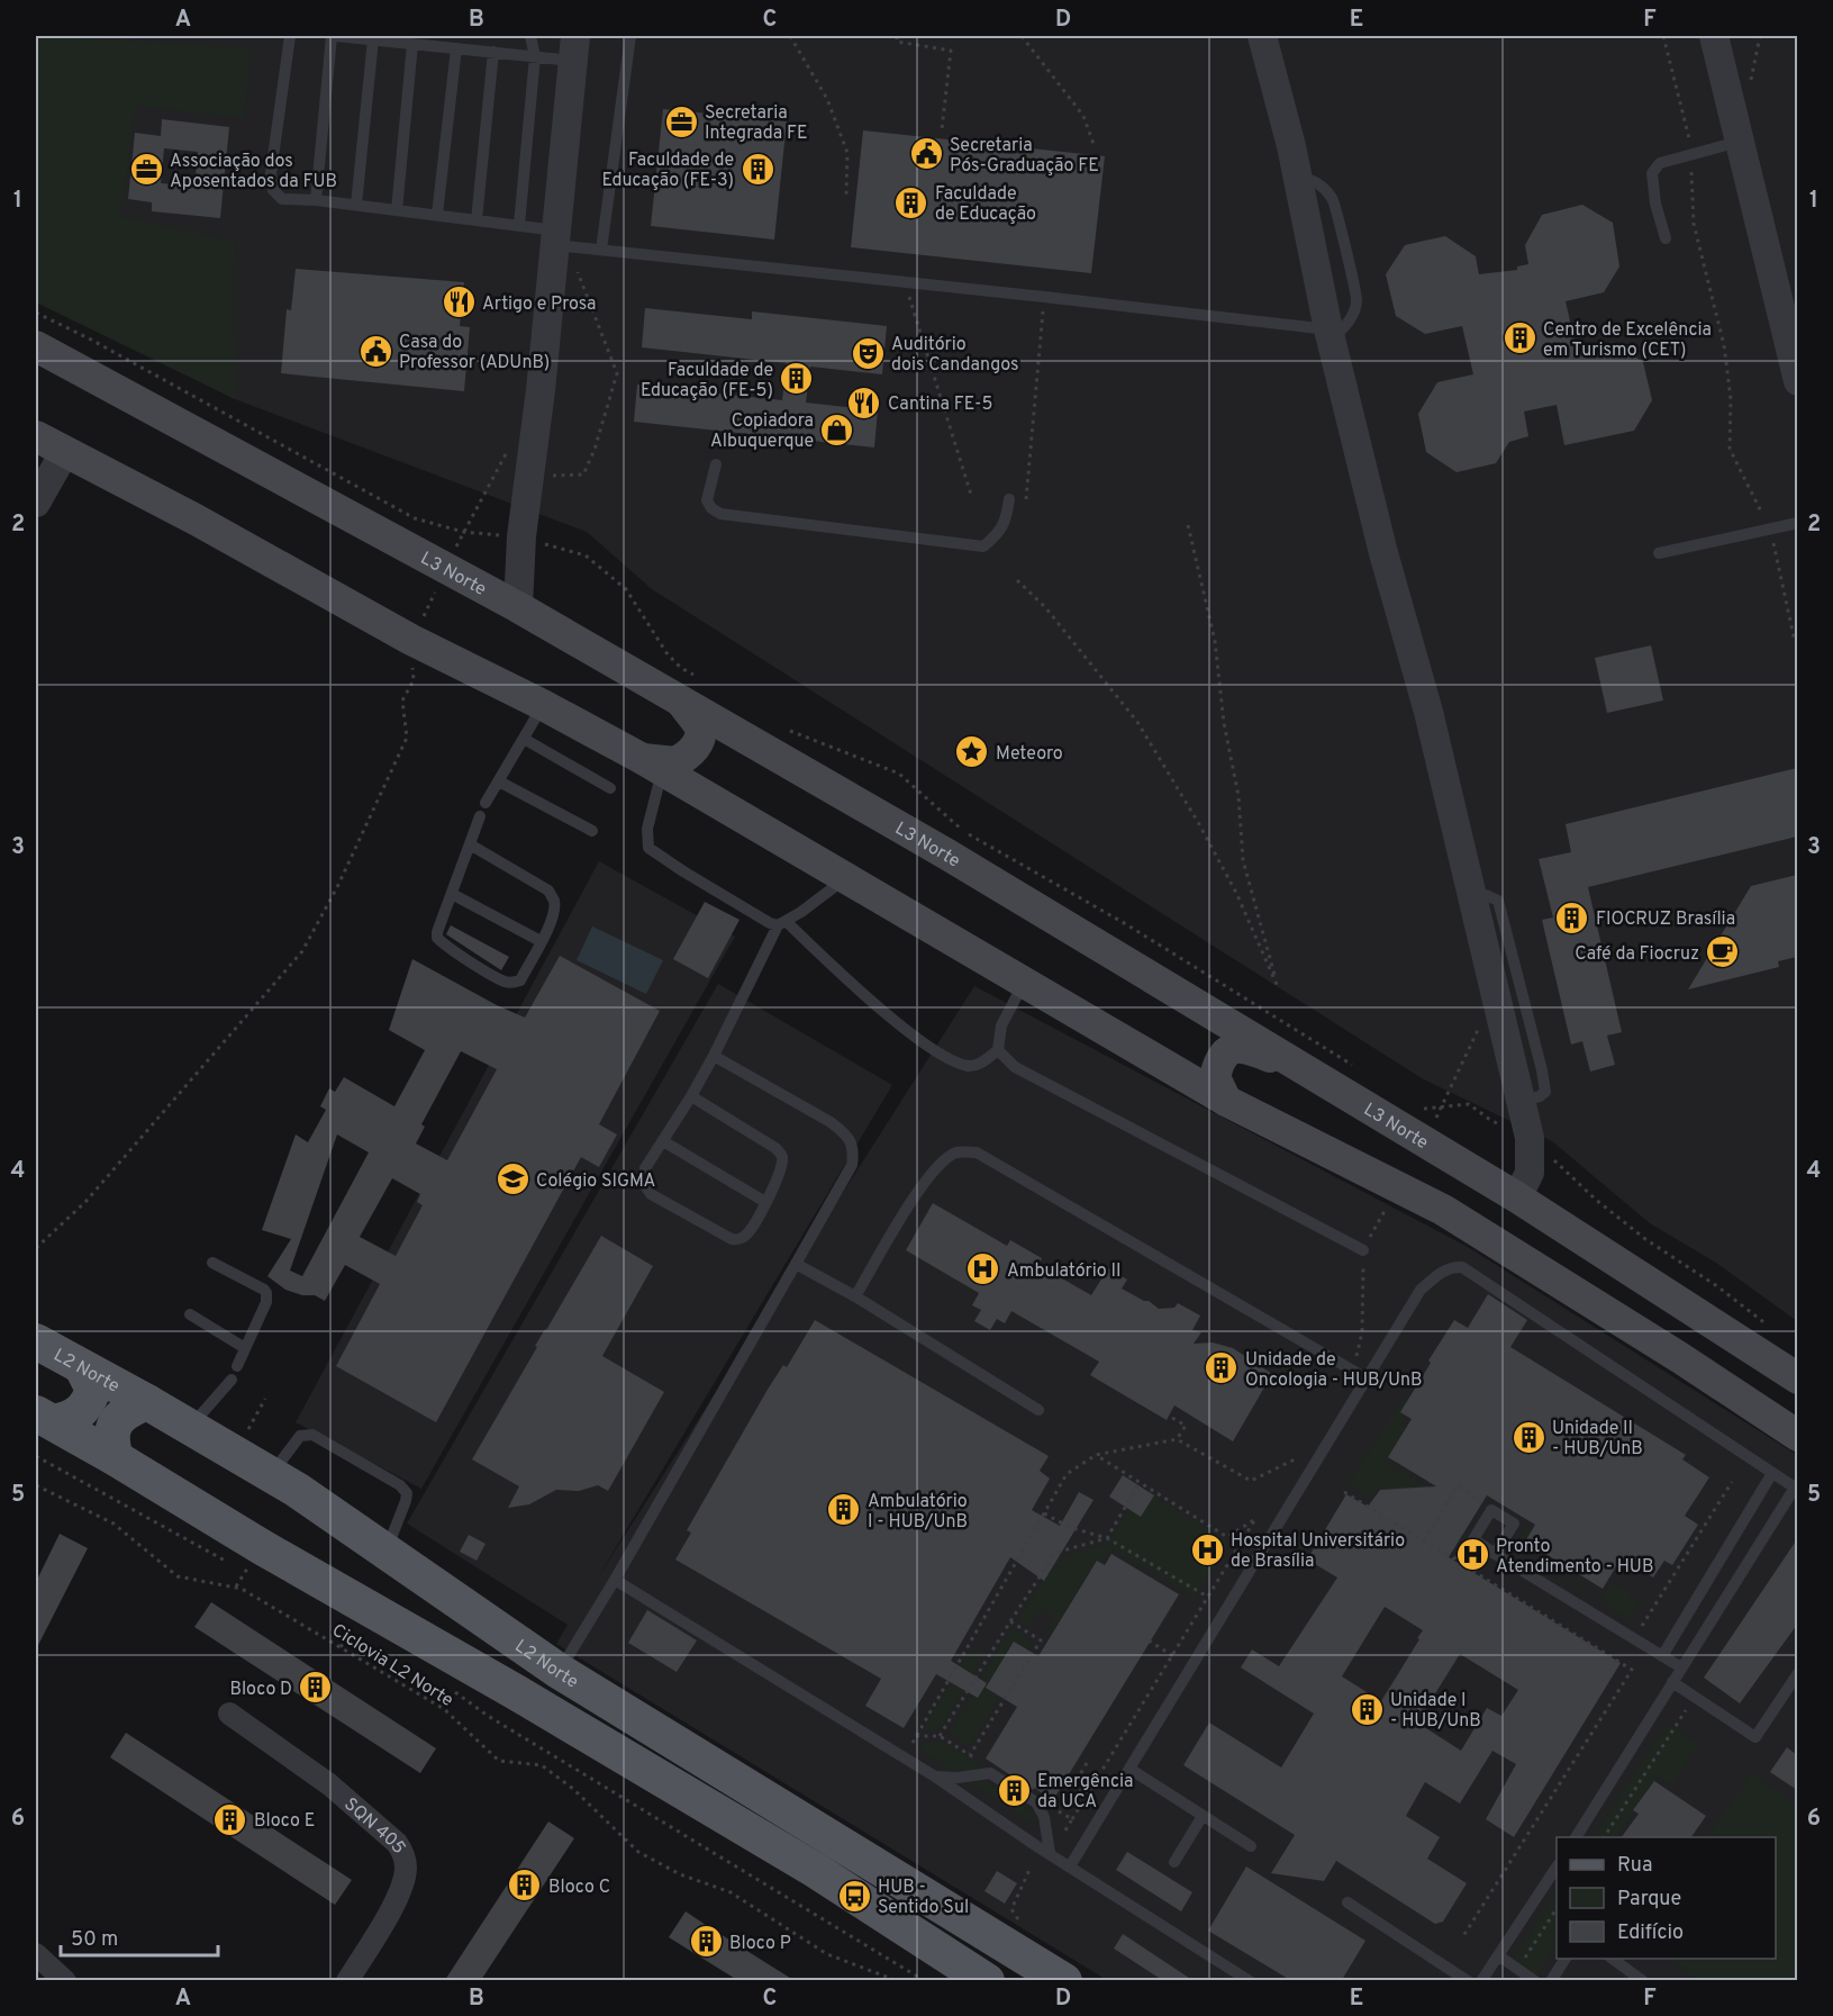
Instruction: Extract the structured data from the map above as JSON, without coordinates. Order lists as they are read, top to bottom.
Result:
{
  "streets": {
    "main road": ["L3 Norte", "L2 Norte"],
    "street": ["SQN 405"],
    "path": ["Ciclovia L2 Norte"]
  },
  "places": {
    "office": ["Secretaria Integrada FE", "Associação dos Aposentados da FUB"],
    "public building": ["Secretaria Pós-Graduação FE", "Casa do Professor (ADUnB)"],
    "building": [
      "Faculdade de Educação (FE-3)",
      "Faculdade de Educação",
      "Centro de Excelência em Turismo (CET)",
      "Faculdade de Educação (FE-5)",
      "FIOCRUZ Brasília",
      "Unidade de Oncologia - HUB/UnB",
      "Unidade II - HUB/UnB",
      "Ambulatório I - HUB/UnB",
      "Bloco D",
      "Unidade I - HUB/UnB",
      "Emergência da UCA",
      "Bloco E",
      "Bloco C",
      "Bloco P"
    ],
    "restaurant": ["Artigo e Prosa", "Cantina FE-5"],
    "theatre": ["Auditório dois Candangos"],
    "shop": ["Copiadora Albuquerque"],
    "place": ["Meteoro"],
    "cafe": ["Café da Fiocruz"],
    "school or university": ["Colégio SIGMA"],
    "hospital": ["Ambulatório II", "Hospital Universitário de Brasília", "Pronto Atendimento - HUB"],
    "bus stop": ["HUB - Sentido Sul"]
  },
  "legend": ["Rua", "Parque", "Edifício"],
  "scale_bar": "50 m",
  "grid": {
    "columns": [
      "A",
      "B",
      "C",
      "D",
      "E",
      "F"
    ],
    "rows": [
      "1",
      "2",
      "3",
      "4",
      "5",
      "6"
    ]
  }
}
